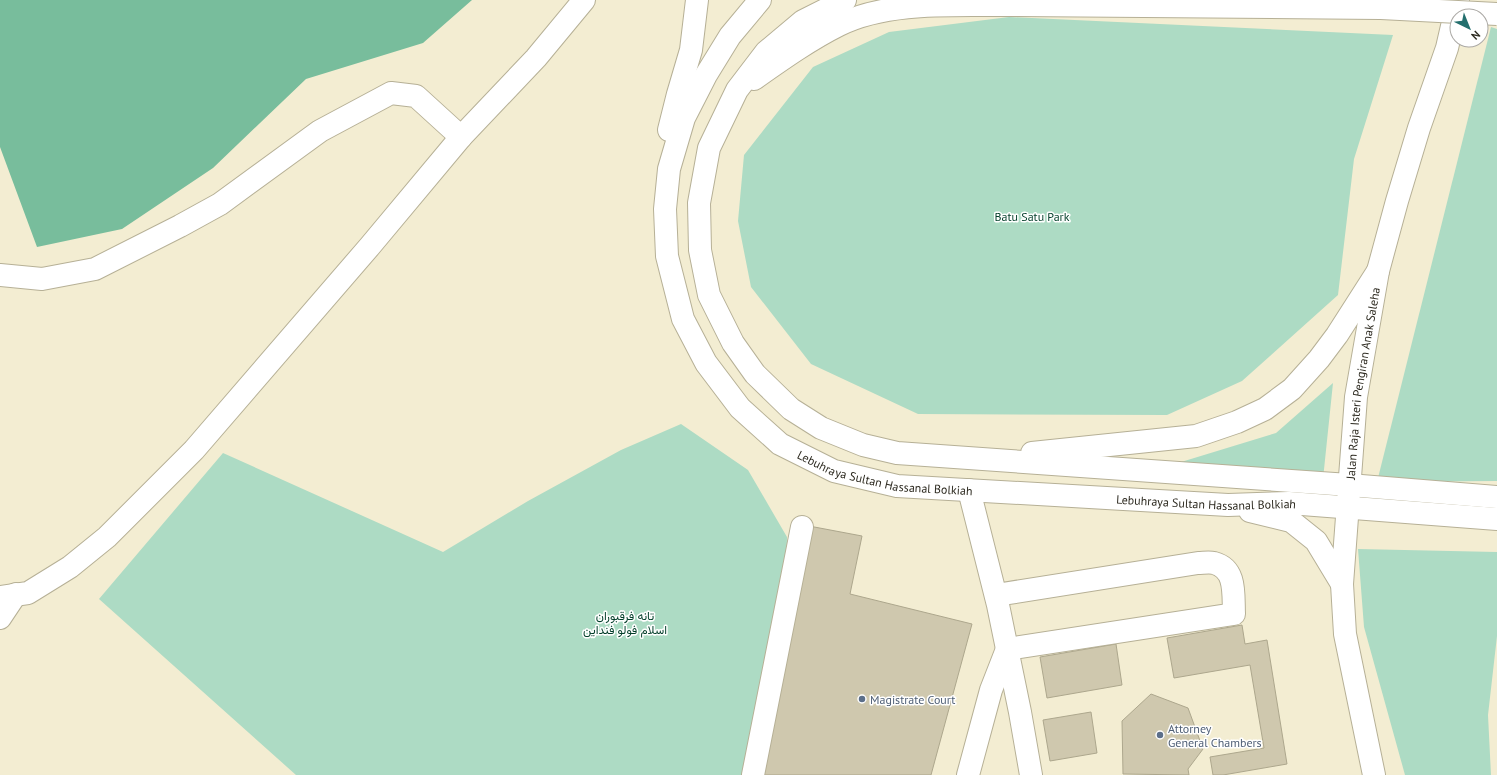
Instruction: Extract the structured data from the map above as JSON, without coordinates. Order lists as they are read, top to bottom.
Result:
{
  "streets": {
    "main road": ["Jalan Raja Isteri Pengiran Anak Saleha", "Lebuhraya Sultan Hassanal Bolkiah"]
  },
  "crossings": [
    ["Jalan Raja Isteri Pengiran Anak Saleha", "Lebuhraya Sultan Hassanal Bolkiah"]
  ],
  "parks": ["Batu Satu Park", "تانه فرقبوران اسلام فولو فنداين"],
  "places": ["Magistrate Court", "Attorney General Chambers"],
  "north": "bottom right"
}
